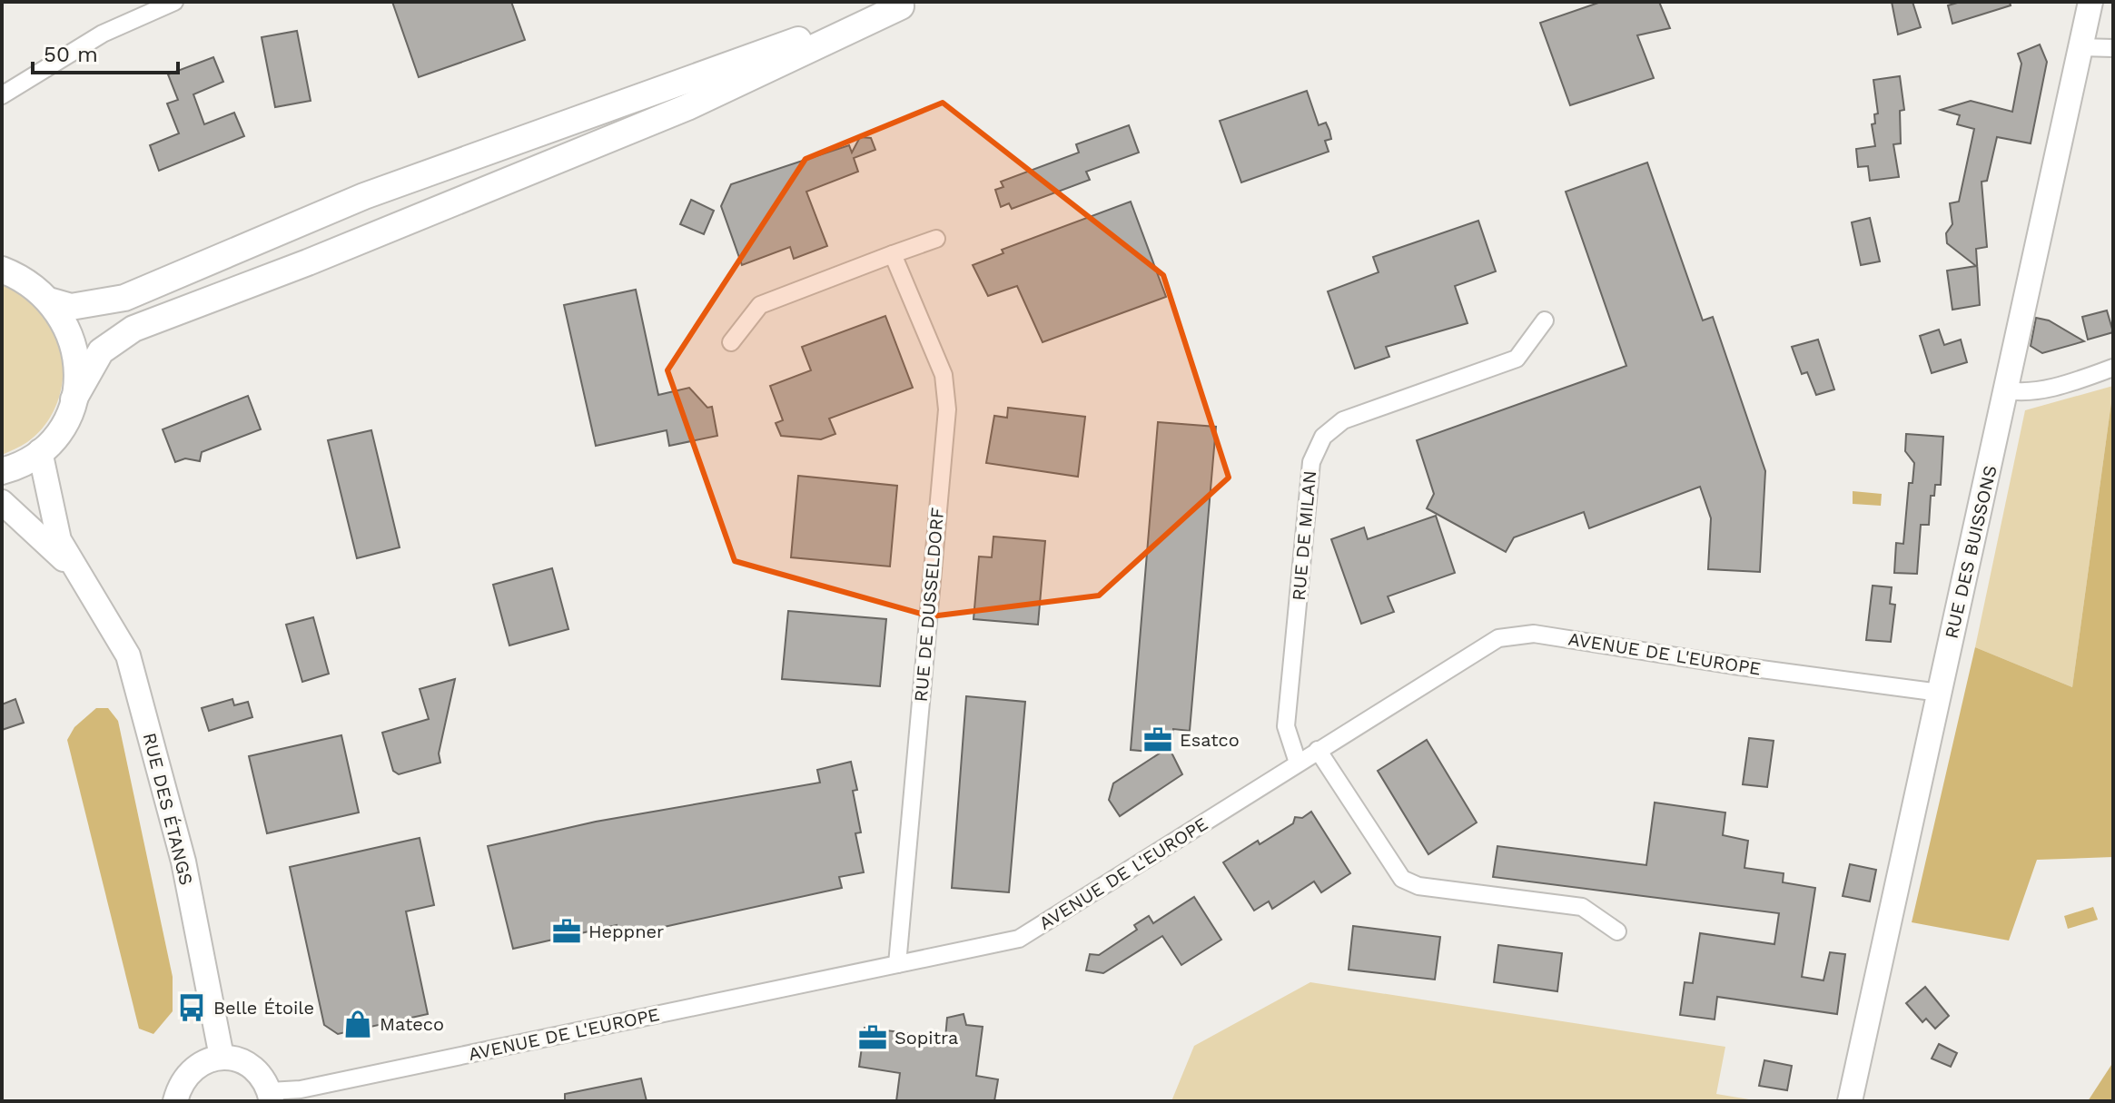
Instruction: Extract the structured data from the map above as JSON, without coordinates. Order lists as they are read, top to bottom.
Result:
{
  "streets": {
    "street": [
      "RUE DE MILAN",
      "RUE DES BUISSONS",
      "RUE DE DUSSELDORF",
      "AVENUE DE L'EUROPE",
      "RUE DES ÉTANGS"
    ]
  },
  "crossings": [
    ["RUE DE MILAN", "AVENUE DE L'EUROPE"],
    ["RUE DES BUISSONS", "AVENUE DE L'EUROPE"],
    ["RUE DE DUSSELDORF", "AVENUE DE L'EUROPE"]
  ],
  "places": {
    "office": ["Esatco", "Heppner", "Sopitra"],
    "bus stop": ["Belle Étoile"],
    "shop": ["Mateco"]
  },
  "scale_bar": "50 m"
}
